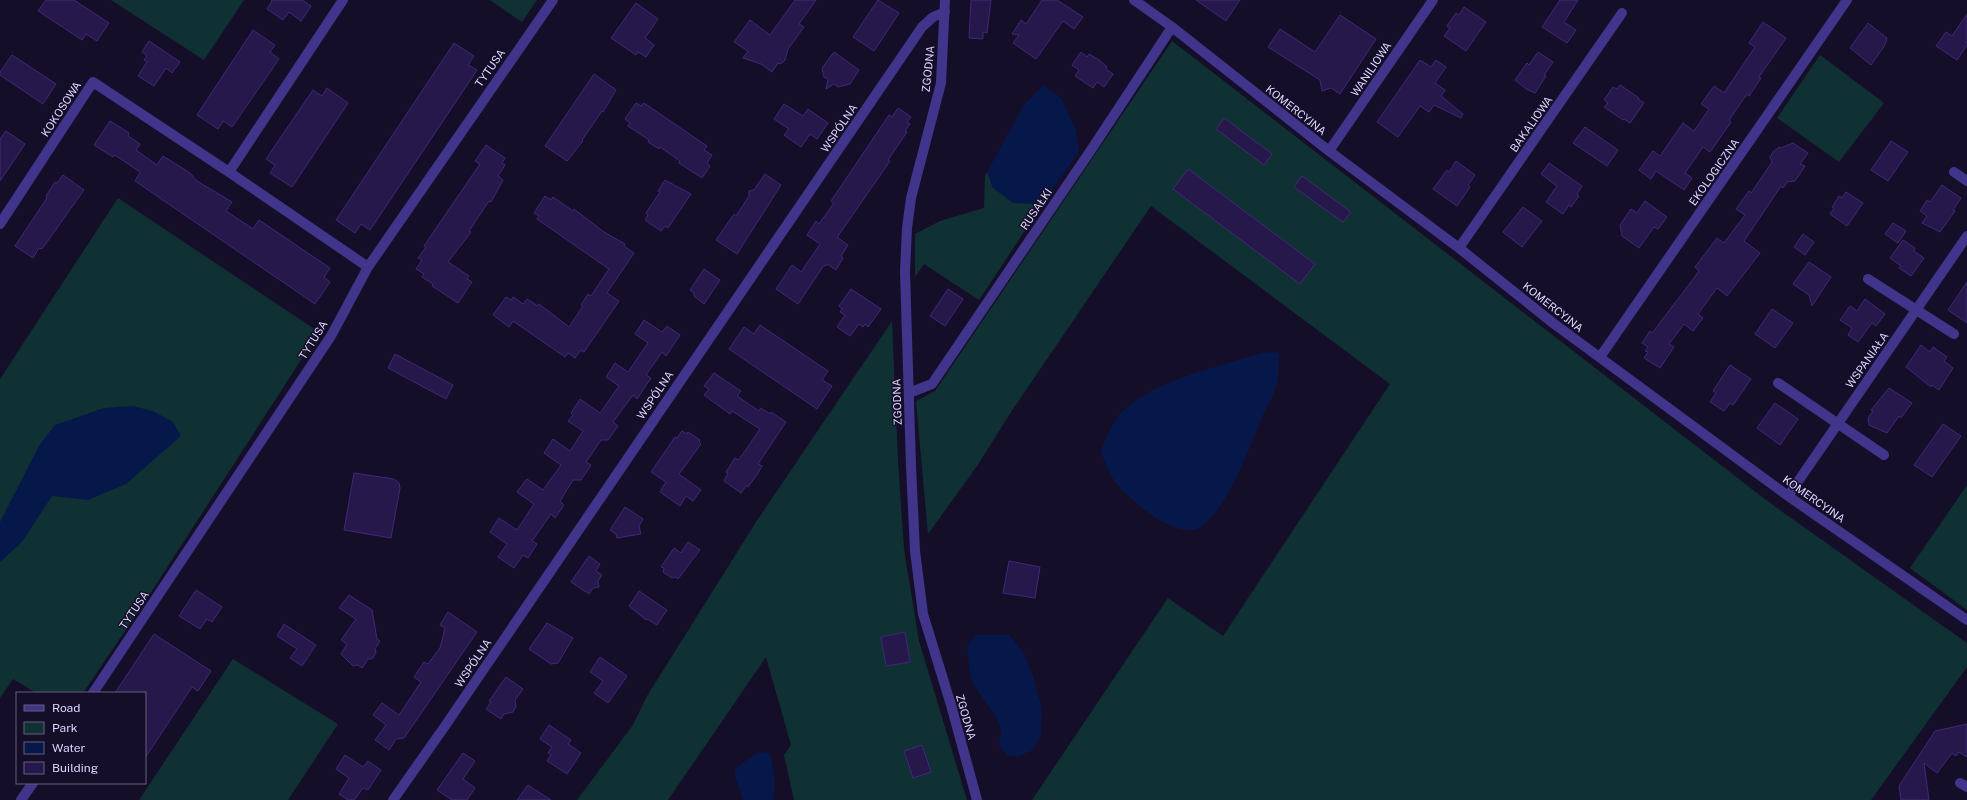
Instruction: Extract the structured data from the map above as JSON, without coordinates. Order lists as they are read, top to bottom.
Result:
{
  "streets": {
    "street": [
      "TYTUSA",
      "ZGODNA",
      "WANILIOWA",
      "KOKOSOWA",
      "KOMERCYJNA",
      "BAKALIOWA",
      "WSPÓLNA",
      "EKOLOGICZNA",
      "RUSAŁKI",
      "WSPANIAŁA"
    ]
  },
  "crossings": [
    ["TYTUSA", "KOKOSOWA"],
    ["ZGODNA", "WSPÓLNA"],
    ["ZGODNA", "RUSAŁKI"],
    ["WANILIOWA", "KOMERCYJNA"],
    ["KOMERCYJNA", "BAKALIOWA"],
    ["KOMERCYJNA", "EKOLOGICZNA"],
    ["KOMERCYJNA", "RUSAŁKI"],
    ["KOMERCYJNA", "WSPANIAŁA"]
  ],
  "legend": [
    "Road",
    "Park",
    "Water",
    "Building"
  ]
}
